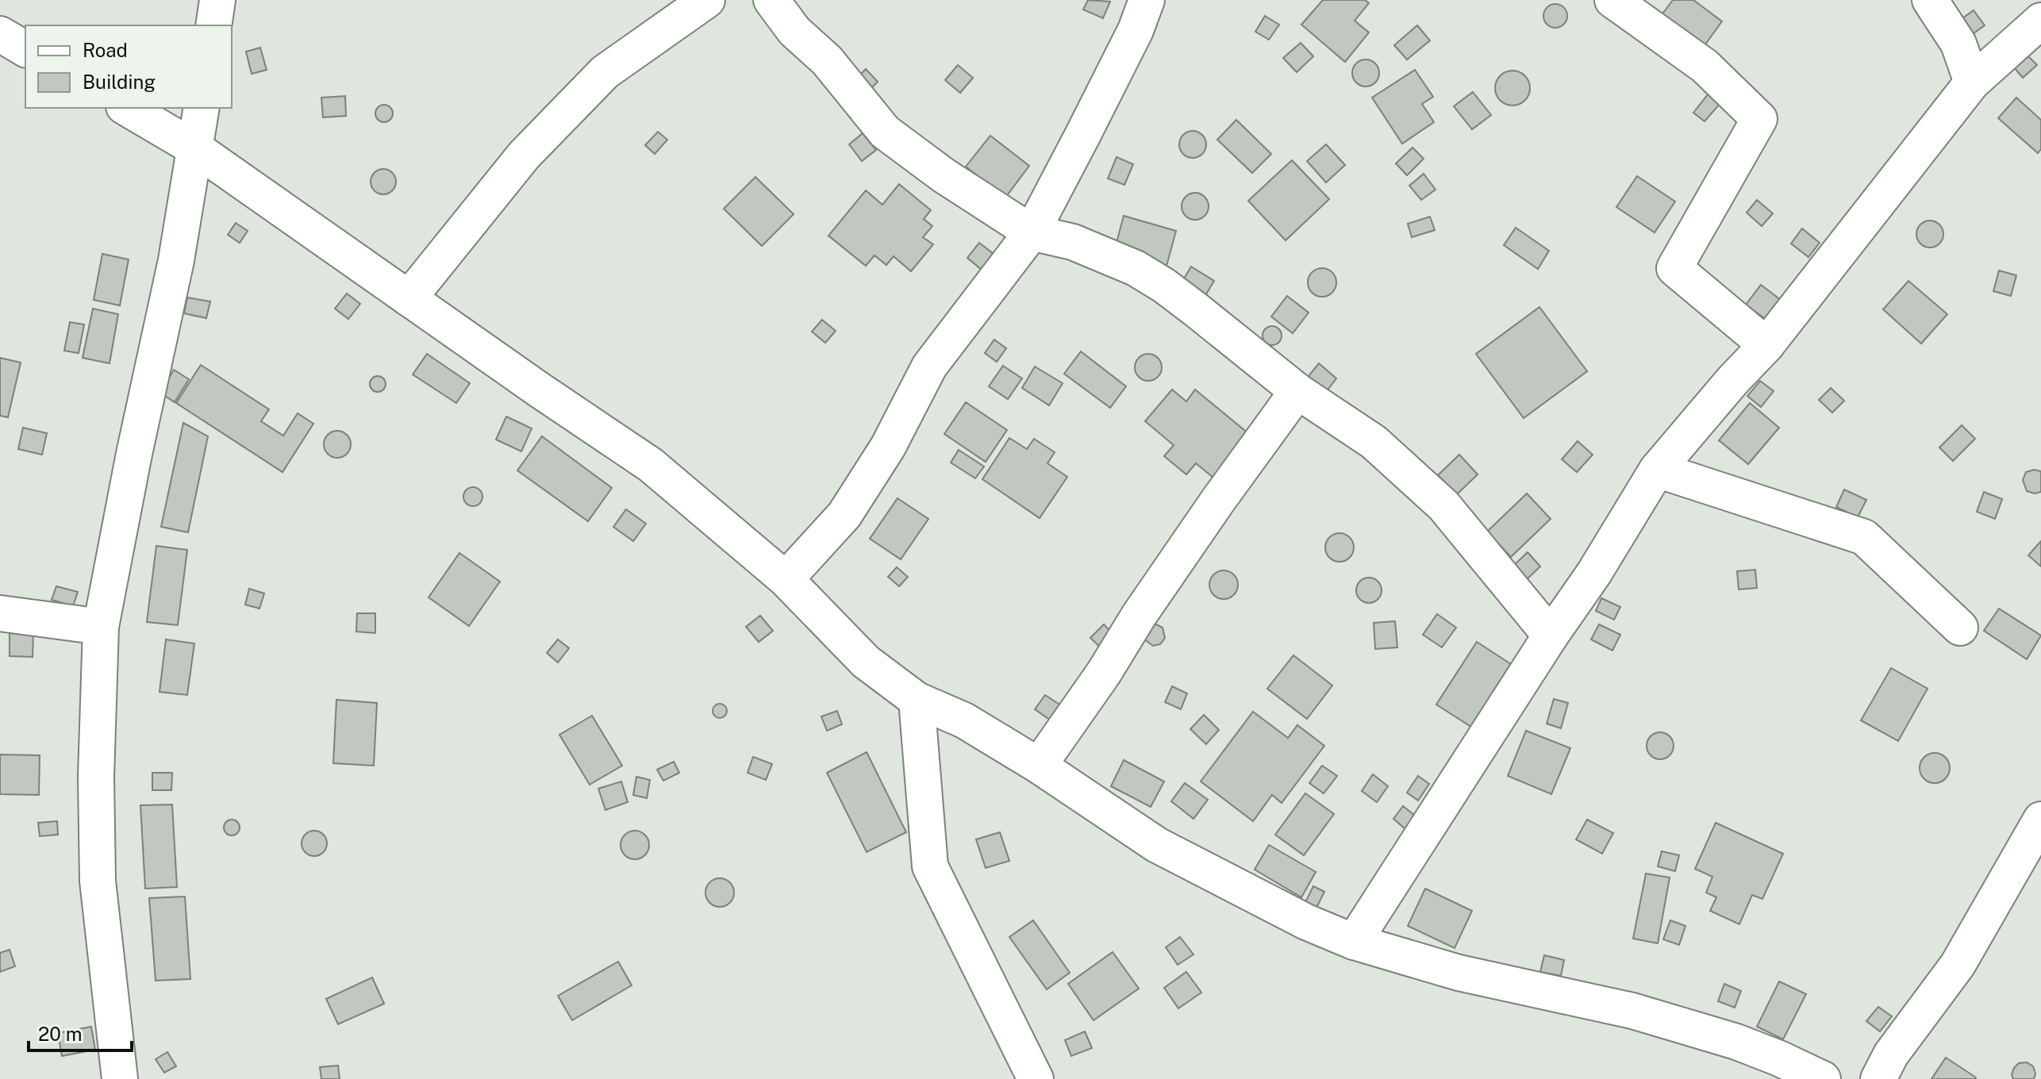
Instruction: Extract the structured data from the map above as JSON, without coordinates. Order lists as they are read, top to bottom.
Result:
{
  "legend": ["Road", "Building"],
  "scale_bar": "20 m"
}
